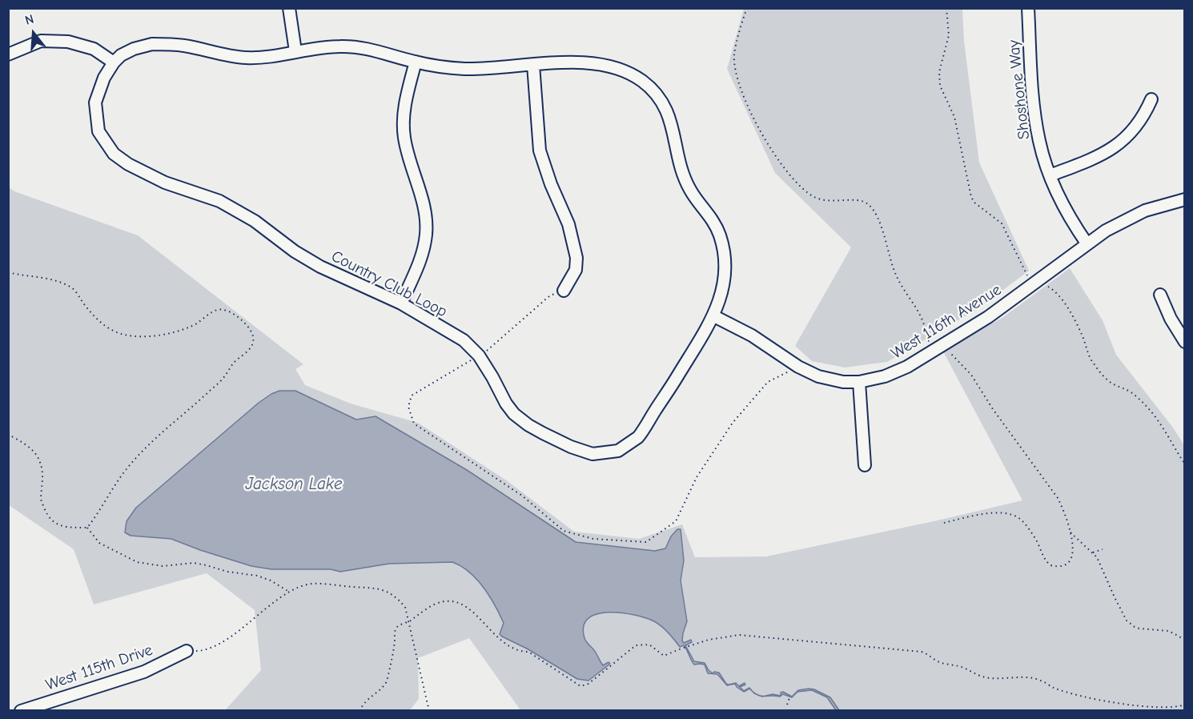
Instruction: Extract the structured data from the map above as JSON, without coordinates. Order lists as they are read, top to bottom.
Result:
{
  "streets": {
    "street": [
      "Shoshone Way",
      "Country Club Loop",
      "West 116th Avenue",
      "West 115th Drive"
    ]
  },
  "crossings": [
    ["Shoshone Way", "West 116th Avenue"],
    ["Country Club Loop", "West 116th Avenue"]
  ],
  "water": ["Jackson Lake"],
  "north": "top"
}
